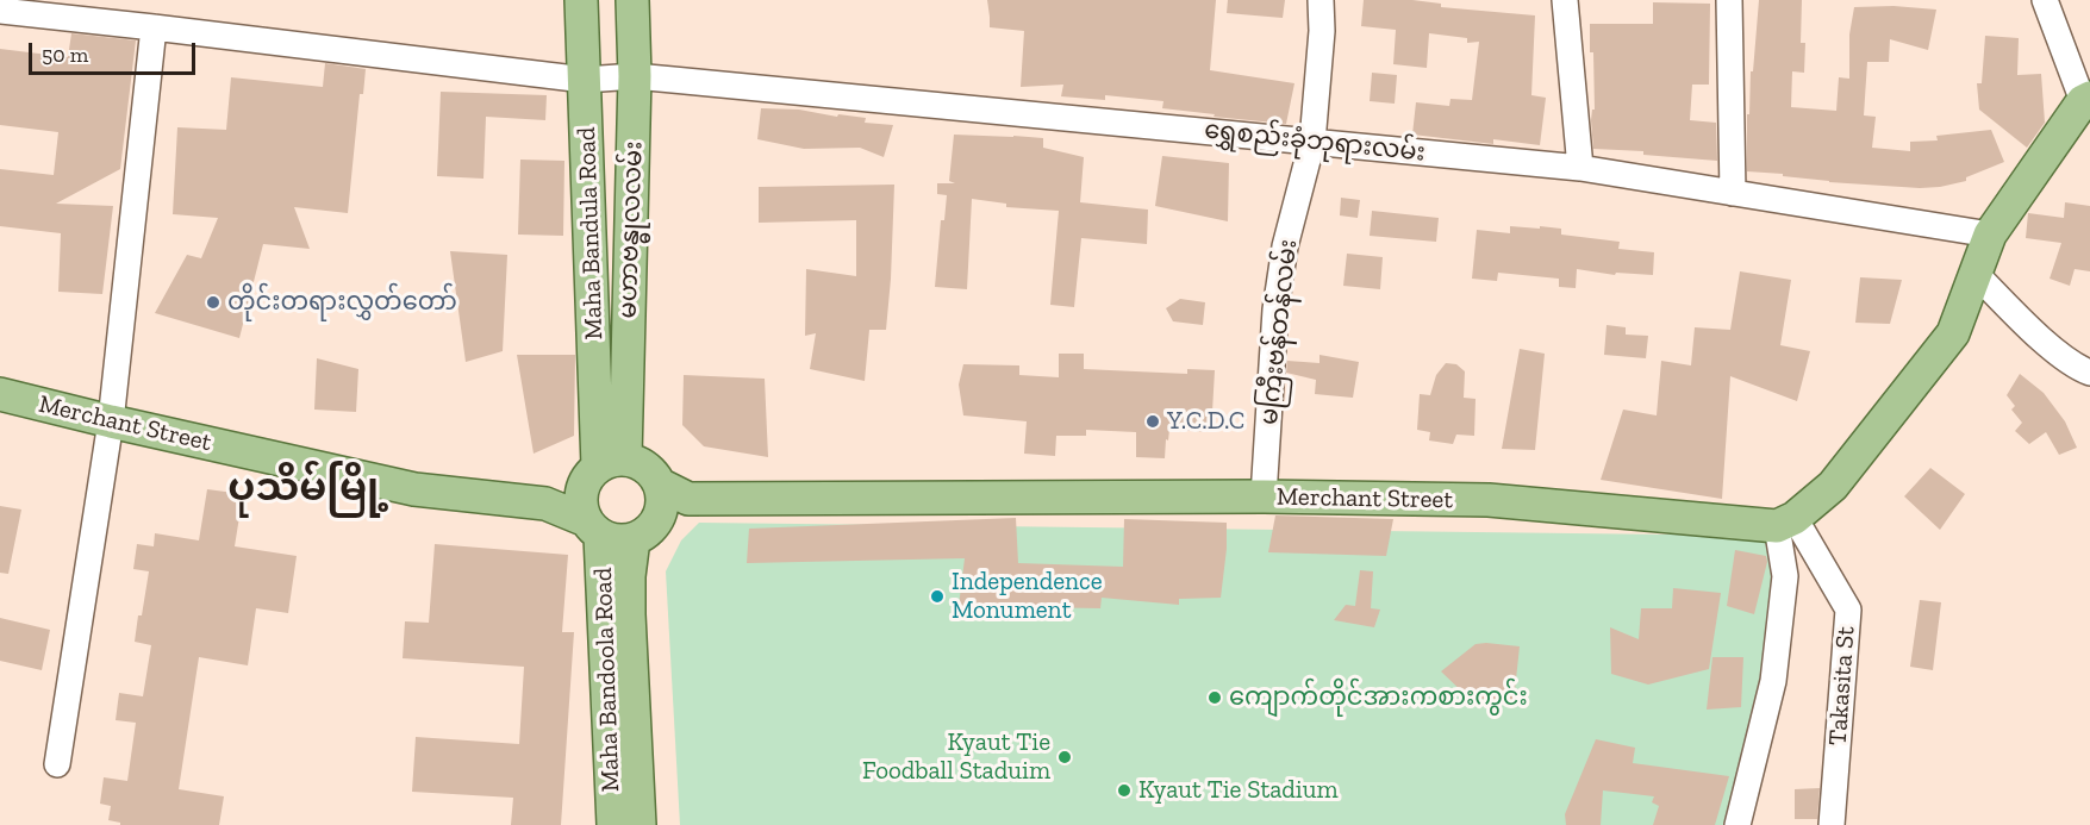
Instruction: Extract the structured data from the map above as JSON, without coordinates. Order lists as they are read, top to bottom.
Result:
{
  "streets": {
    "main road": [
      "မဟာဗန္ဓုလလမ်း",
      "Maha Bandula Road",
      "Merchant Street",
      "Maha Bandoola Road"
    ],
    "street": ["ရွှေစည်းခုံဘုရားလမ်း", "မကြီးဗန်တန်လမ်း", "Takasita St"]
  },
  "crossings": [
    ["ရွှေစည်းခုံဘုရားလမ်း", "မဟာဗန္ဓုလလမ်း"],
    ["ရွှေစည်းခုံဘုရားလမ်း", "Maha Bandula Road"],
    ["ရွှေစည်းခုံဘုရားလမ်း", "မကြီးဗန်တန်လမ်း"],
    ["မဟာဗန္ဓုလလမ်း", "Maha Bandula Road"],
    ["မဟာဗန္ဓုလလမ်း", "Merchant Street"],
    ["မဟာဗန္ဓုလလမ်း", "Maha Bandoola Road"],
    ["Maha Bandula Road", "Merchant Street"],
    ["Maha Bandula Road", "Maha Bandoola Road"],
    ["မကြီးဗန်တန်လမ်း", "Merchant Street"],
    ["Merchant Street", "Maha Bandoola Road"],
    ["Merchant Street", "Takasita St"]
  ],
  "districts": ["ပုသိမ်မြို့"],
  "places": [
    "တိုင်းတရားလွှတ်တော်",
    "Y.C.D.C",
    "Independence Monument",
    "ကျောက်တိုင်အားကစားကွင်း",
    "Kyaut Tie Foodball Staduim",
    "Kyaut Tie Stadium"
  ],
  "scale_bar": "50 m"
}
